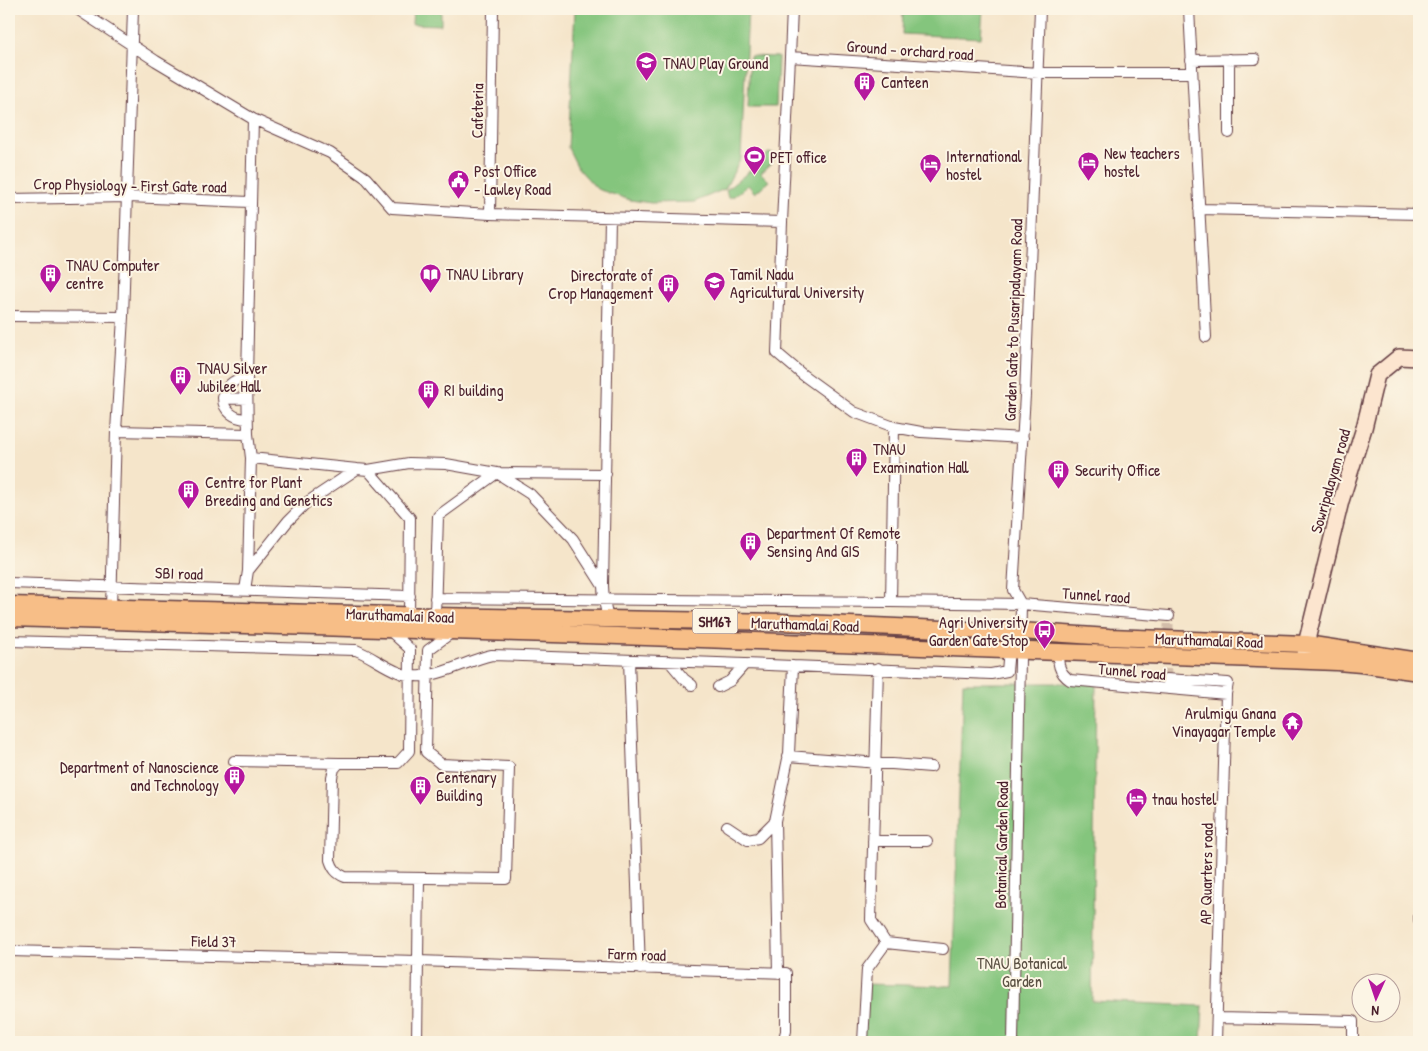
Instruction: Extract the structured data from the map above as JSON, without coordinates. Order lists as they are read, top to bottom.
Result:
{
  "streets": {
    "main road": ["Maruthamalai Road", "SH167"],
    "street": [
      "Ground - orchard road",
      "Cafeteria",
      "Crop Physiology - First Gate road",
      "Garden Gate to Pusaripalayam Road",
      "Sowripalayam road",
      "SBI road",
      "Tunnel raod",
      "Tunnel road",
      "Botanical Garden Road",
      "AP Quarters road",
      "Field 37",
      "Farm road"
    ]
  },
  "crossings": [
    ["Ground - orchard road", "Garden Gate to Pusaripalayam Road"],
    ["Garden Gate to Pusaripalayam Road", "Tunnel raod"],
    ["Garden Gate to Pusaripalayam Road", "Maruthamalai Road"],
    ["Garden Gate to Pusaripalayam Road", "Botanical Garden Road"],
    ["Sowripalayam road", "Maruthamalai Road"],
    ["Maruthamalai Road", "Tunnel road"],
    ["Maruthamalai Road", "Botanical Garden Road"],
    ["Tunnel road", "AP Quarters road"],
    ["Field 37", "Farm road"]
  ],
  "parks": ["TNAU Botanical Garden"],
  "places": {
    "school or university": ["TNAU Play Ground", "Tamil Nadu Agricultural University"],
    "building": [
      "Canteen",
      "TNAU Computer centre",
      "Directorate of Crop Management",
      "TNAU Silver Jubilee Hall",
      "RI building",
      "TNAU Examination Hall",
      "Security Office",
      "Centre for Plant Breeding and Genetics",
      "Department Of Remote Sensing And GIS",
      "Department of Nanoscience and Technology",
      "Centenary Building"
    ],
    "sports": ["PET office"],
    "hotel": ["New teachers hostel", "International hostel", "tnau hostel"],
    "public building": ["Post Office - Lawley Road"],
    "library": ["TNAU Library"],
    "bus stop": ["Agri University Garden Gate Stop"],
    "temple": ["Arulmigu Gnana Vinayagar Temple"]
  },
  "north": "bottom"
}
